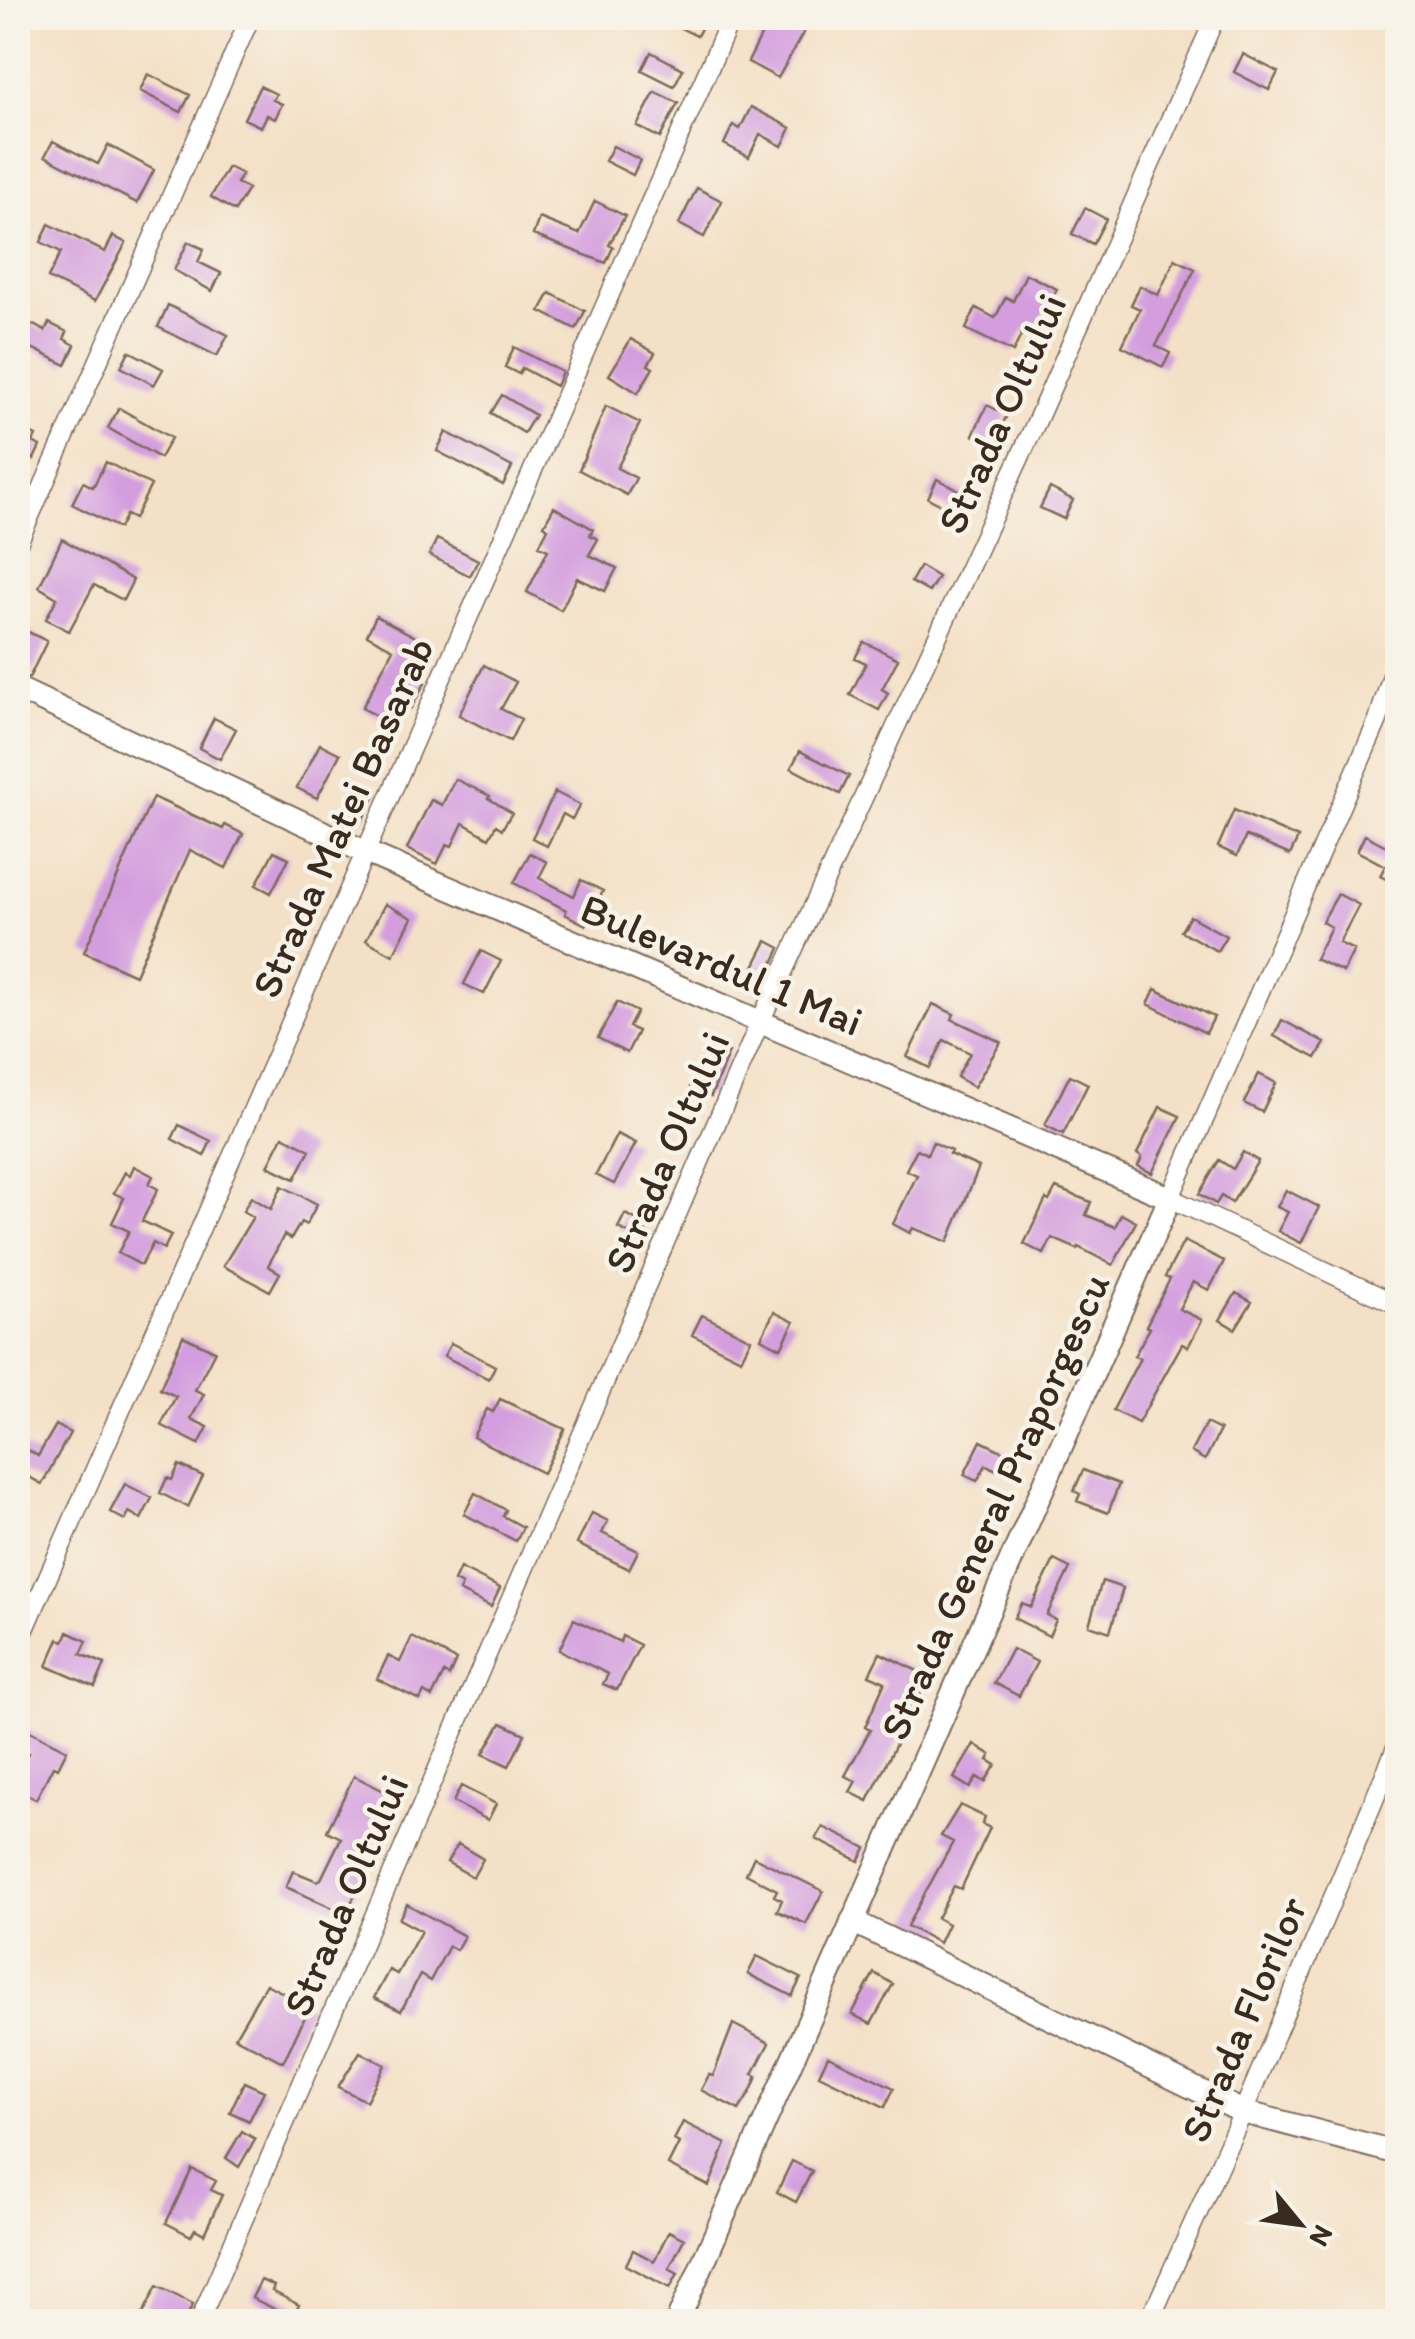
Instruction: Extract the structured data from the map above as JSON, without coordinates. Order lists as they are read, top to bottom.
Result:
{
  "streets": {
    "street": [
      "Strada Oltului",
      "Strada Matei Basarab",
      "Bulevardul 1 Mai",
      "Strada General Praporgescu",
      "Strada Florilor"
    ]
  },
  "crossings": [
    ["Strada Oltului", "Bulevardul 1 Mai"],
    ["Strada Matei Basarab", "Bulevardul 1 Mai"],
    ["Bulevardul 1 Mai", "Strada General Praporgescu"]
  ],
  "north": "bottom right"
}
